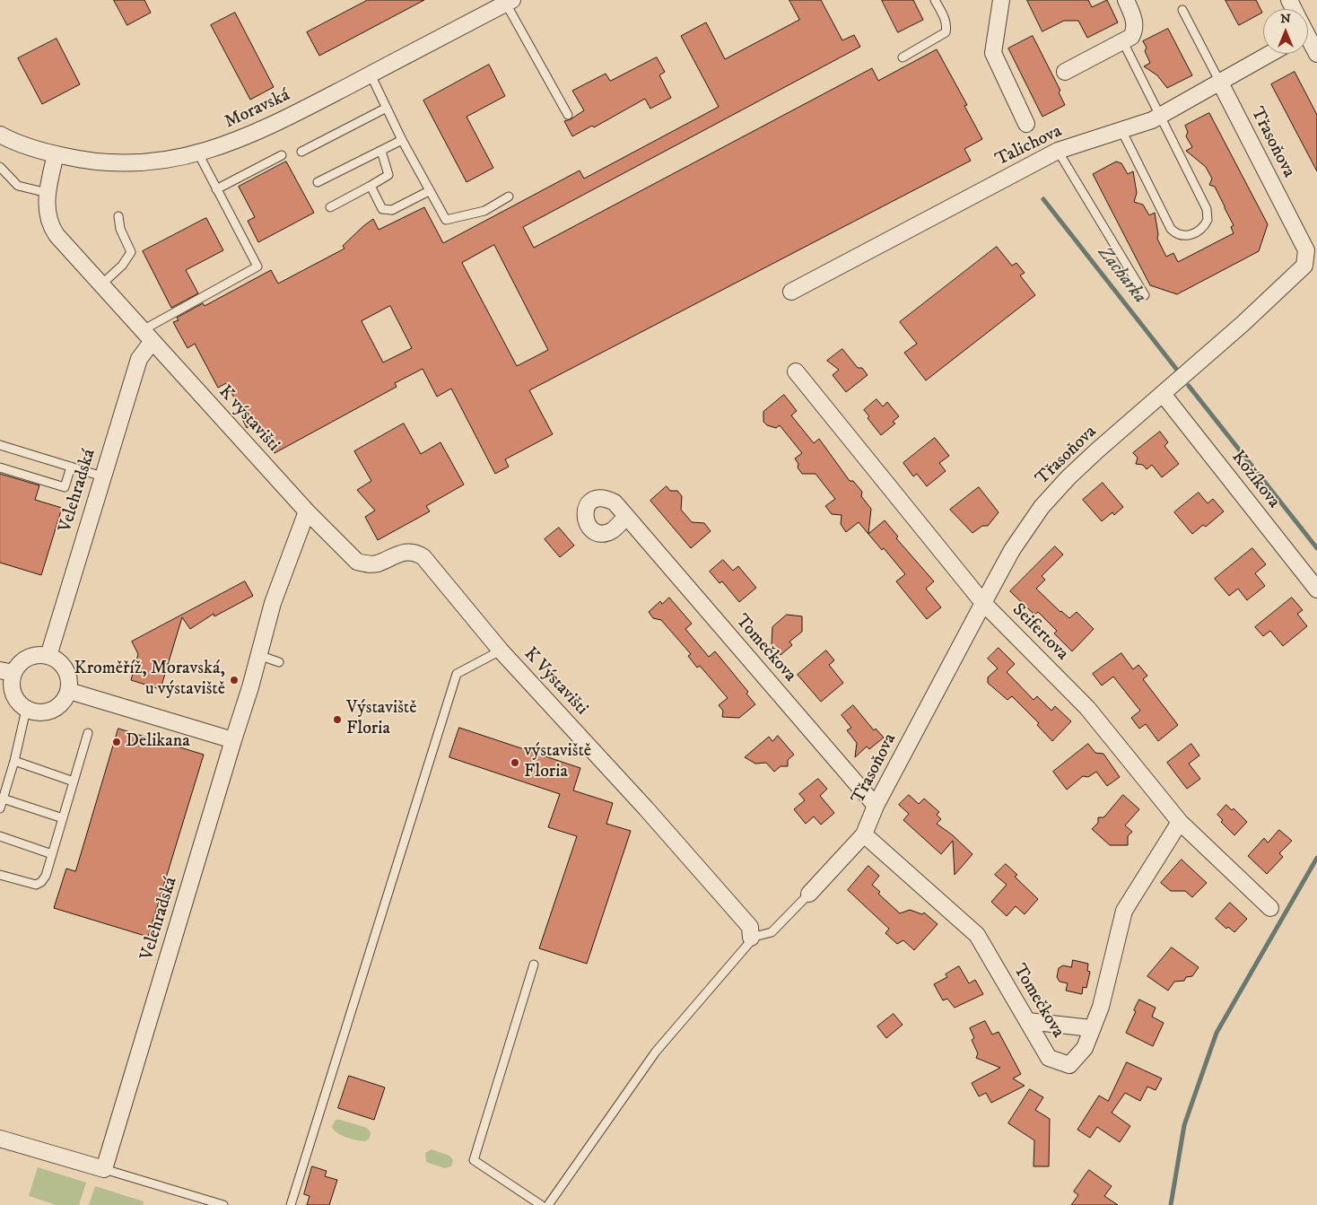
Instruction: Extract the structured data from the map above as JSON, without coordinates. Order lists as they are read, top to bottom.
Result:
{
  "streets": {
    "street": [
      "Moravská",
      "Třasoňova",
      "Talichova",
      "K výstavišti",
      "Kožíkova",
      "Velehradská",
      "Seifertova",
      "Tomečkova",
      "K Výstavišti"
    ]
  },
  "crossings": [
    ["Moravská", "K výstavišti"],
    ["Třasoňova", "Talichova"],
    ["Třasoňova", "Kožíkova"],
    ["Třasoňova", "Seifertova"],
    ["Třasoňova", "Tomečkova"],
    ["K výstavišti", "Velehradská"],
    ["K výstavišti", "K Výstavišti"],
    ["Seifertova", "Tomečkova"]
  ],
  "water": ["Zacharka"],
  "places": [
    "Kroměříž, Moravská, u výstaviště",
    "Výstaviště Floria",
    "Delikana",
    "výstaviště Floria"
  ],
  "north": "top"
}
